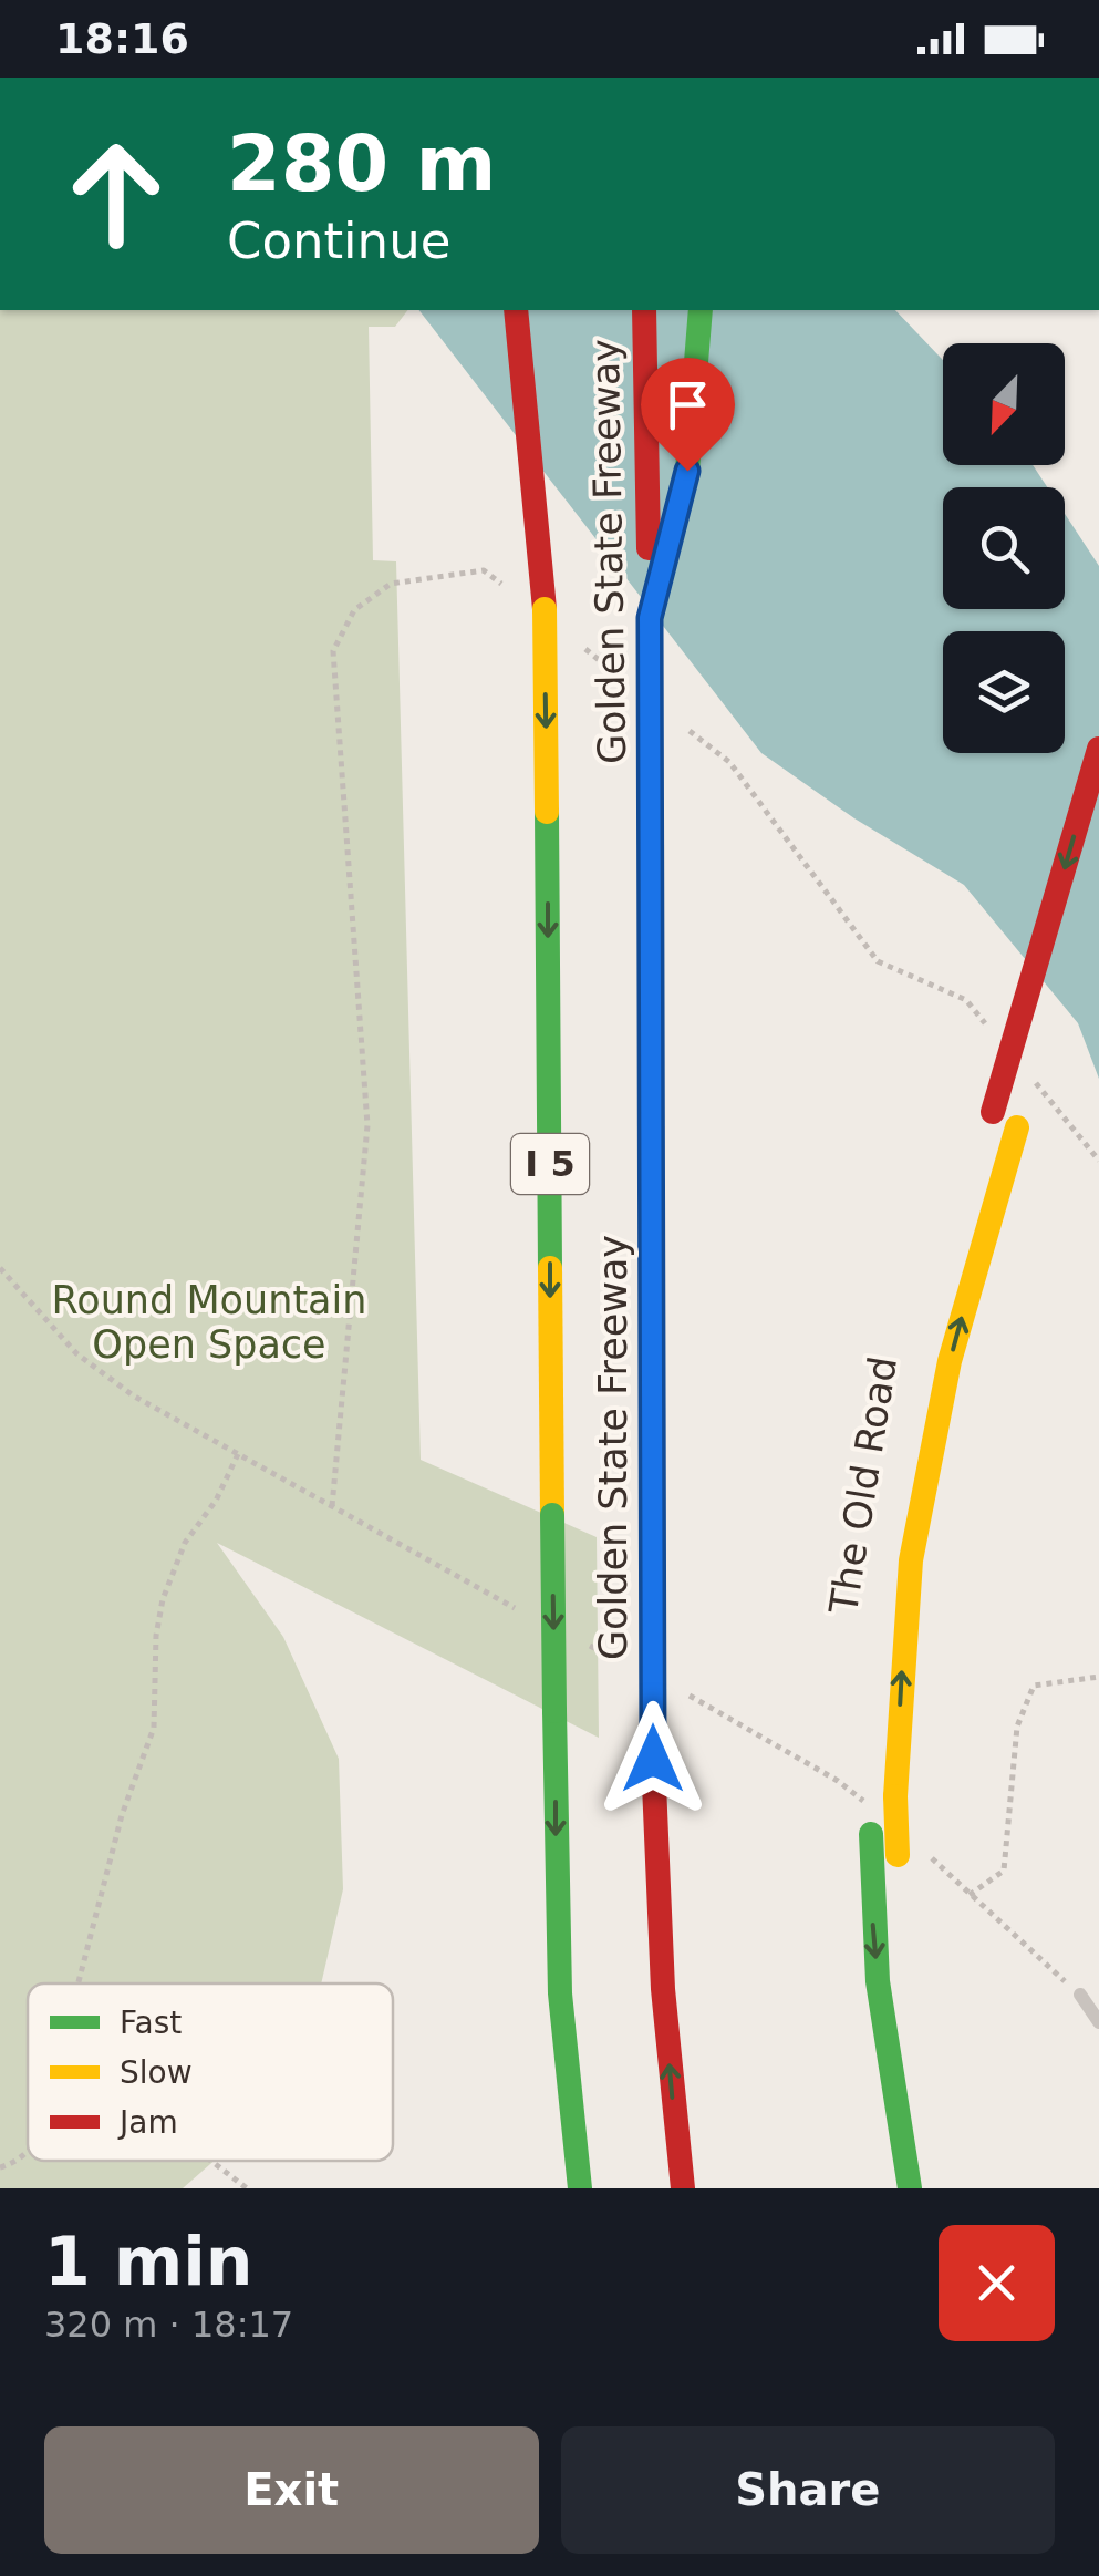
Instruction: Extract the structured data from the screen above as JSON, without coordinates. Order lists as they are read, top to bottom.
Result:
{
  "streets": {
    "main road": ["Golden State Freeway", "I 5", "The Old Road"]
  },
  "crossings": [
    ["Golden State Freeway", "I 5"]
  ],
  "parks": ["Round Mountain Open Space"],
  "legend": ["Fast", "Slow", "Jam"],
  "north": "bottom left",
  "page": {
    "status": "18:16",
    "turn": ["280 m", "Continue"],
    "heading": ["1 min", "320 m · 18:17"],
    "buttons": ["Exit", "Share"]
  }
}
